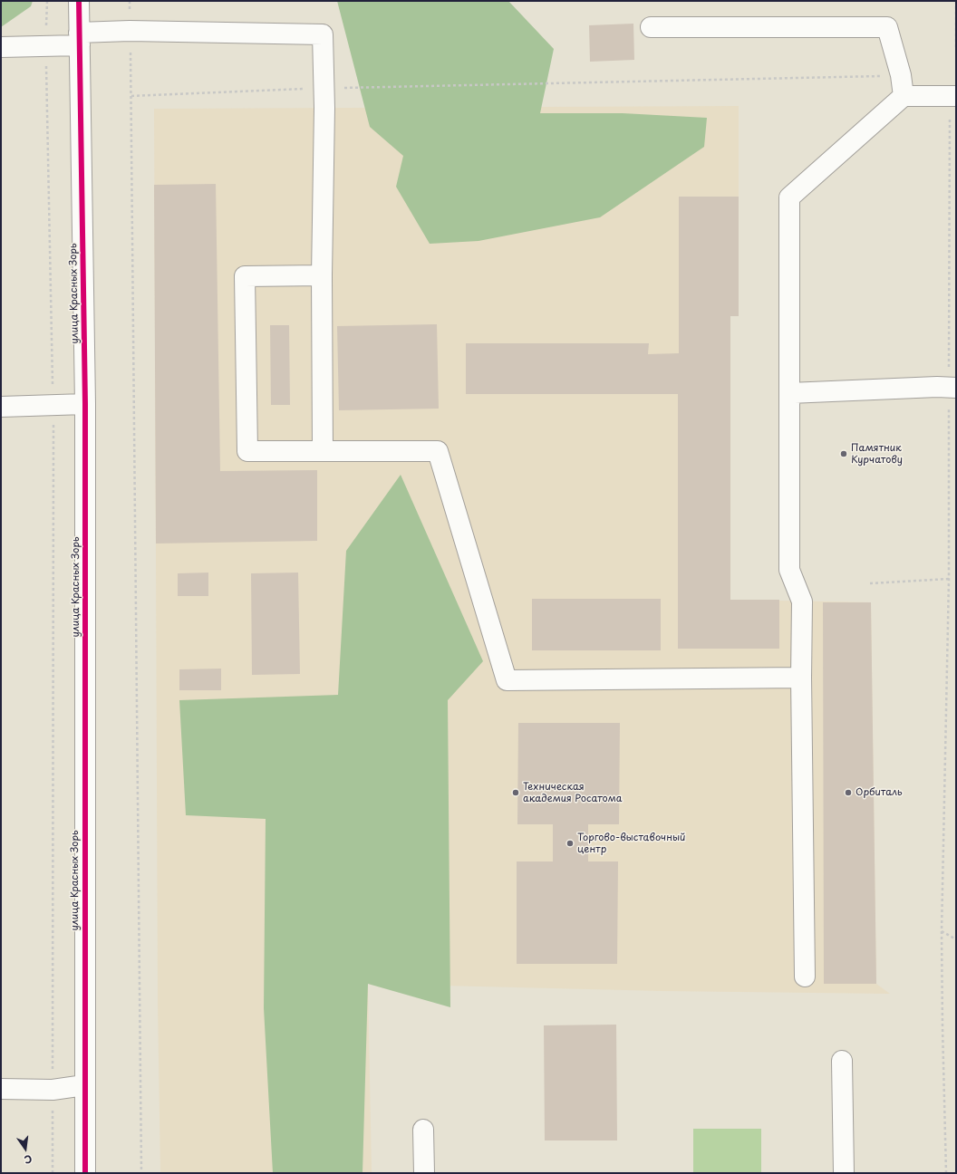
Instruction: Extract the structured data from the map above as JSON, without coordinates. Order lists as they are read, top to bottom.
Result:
{
  "streets": {
    "street": ["улица Красных Зорь"]
  },
  "places": [
    "Памятник Курчатову",
    "Техническая академия Росатома",
    "Орбиталь",
    "Торгово-выставочный центр"
  ],
  "north": "bottom"
}
